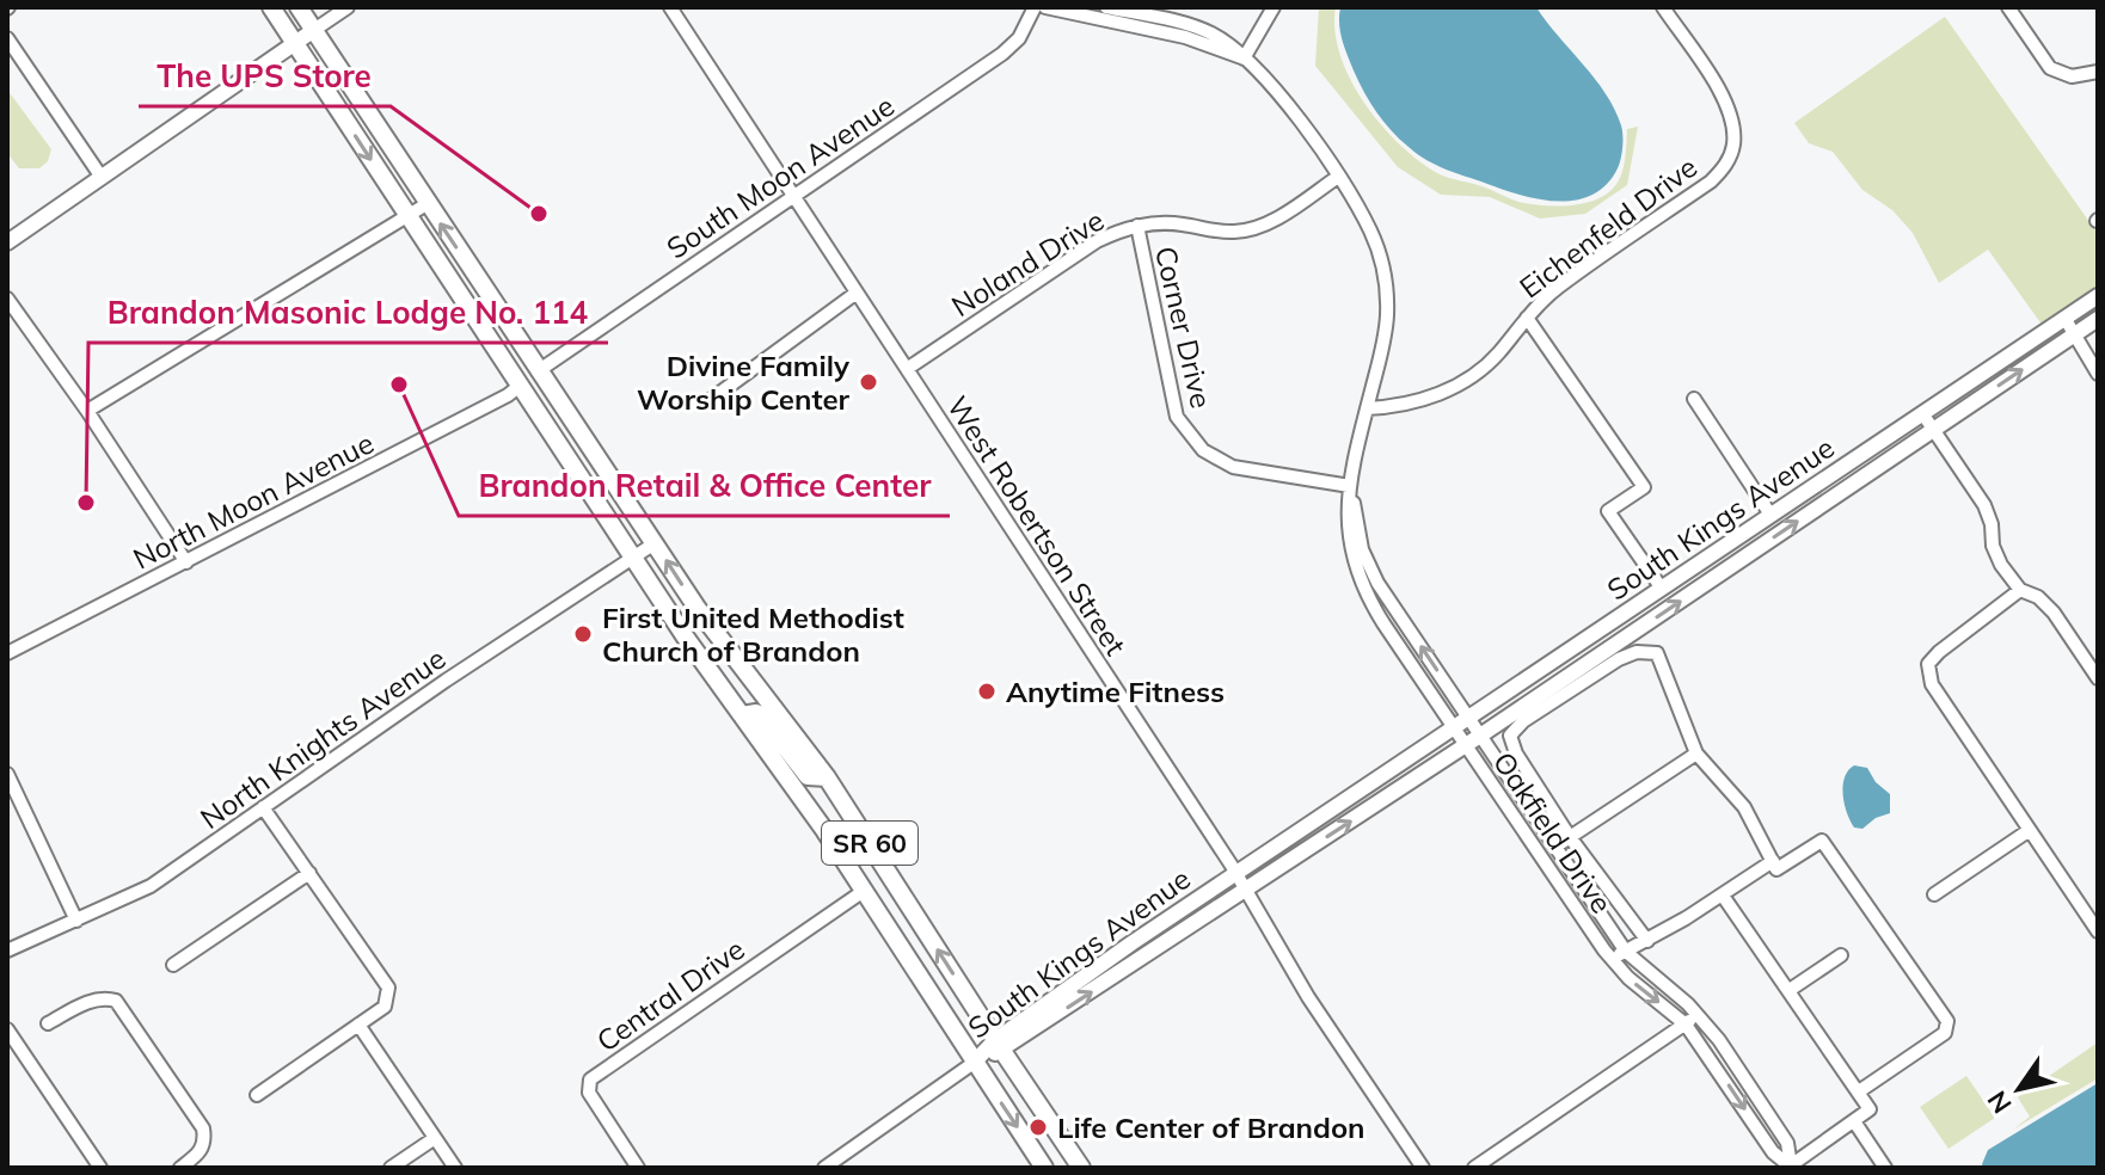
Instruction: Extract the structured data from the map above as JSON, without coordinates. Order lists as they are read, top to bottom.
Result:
{
  "streets": {
    "highway": ["SR 60"],
    "main road": ["South Kings Avenue"],
    "street": [
      "South Moon Avenue",
      "Eichenfeld Drive",
      "Noland Drive",
      "Corner Drive",
      "North Moon Avenue",
      "West Robertson Street",
      "North Knights Avenue",
      "Oakfield Drive",
      "Central Drive"
    ]
  },
  "crossings": [
    ["South Moon Avenue", "West Robertson Street"],
    ["South Moon Avenue", "SR 60"],
    ["Eichenfeld Drive", "Oakfield Drive"],
    ["Noland Drive", "Corner Drive"],
    ["Noland Drive", "West Robertson Street"],
    ["Noland Drive", "Oakfield Drive"],
    ["Corner Drive", "Oakfield Drive"],
    ["North Moon Avenue", "SR 60"],
    ["South Kings Avenue", "West Robertson Street"],
    ["South Kings Avenue", "Oakfield Drive"],
    ["South Kings Avenue", "SR 60"],
    ["North Knights Avenue", "SR 60"],
    ["SR 60", "Central Drive"]
  ],
  "places": [
    "The UPS Store",
    "Divine Family Worship Center",
    "Brandon Retail & Office Center",
    "Brandon Masonic Lodge No. 114",
    "First United Methodist Church of Brandon",
    "Anytime Fitness",
    "Life Center of Brandon"
  ],
  "north": "bottom left"
}
